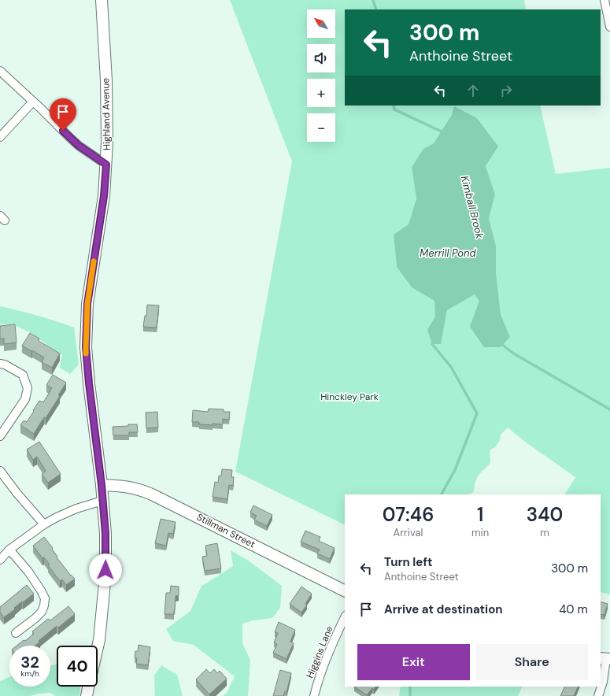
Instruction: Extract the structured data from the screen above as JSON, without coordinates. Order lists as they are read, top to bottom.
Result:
{
  "streets": {
    "street": ["Highland Avenue", "Stillman Street", "Higgins Lane"]
  },
  "crossings": [
    ["Highland Avenue", "Stillman Street"]
  ],
  "water": ["Kimball Brook", "Merrill Pond"],
  "parks": ["Hinckley Park"],
  "north": "top left",
  "page": {
    "map_buttons": ["+", "−"],
    "turn": ["300 m", "Anthoine Street"],
    "eta": [
      "07:46",
      "Arrival",
      "1",
      "min",
      "340",
      "m"
    ],
    "list": [
      {
        "name": "Turn left",
        "note": "Anthoine Street",
        "value": "300 m"
      },
      {
        "name": "Arrive at destination",
        "value": "40 m"
      }
    ],
    "buttons": ["Exit", "Share"],
    "speed": "32 km/h",
    "limit": "40"
  }
}
